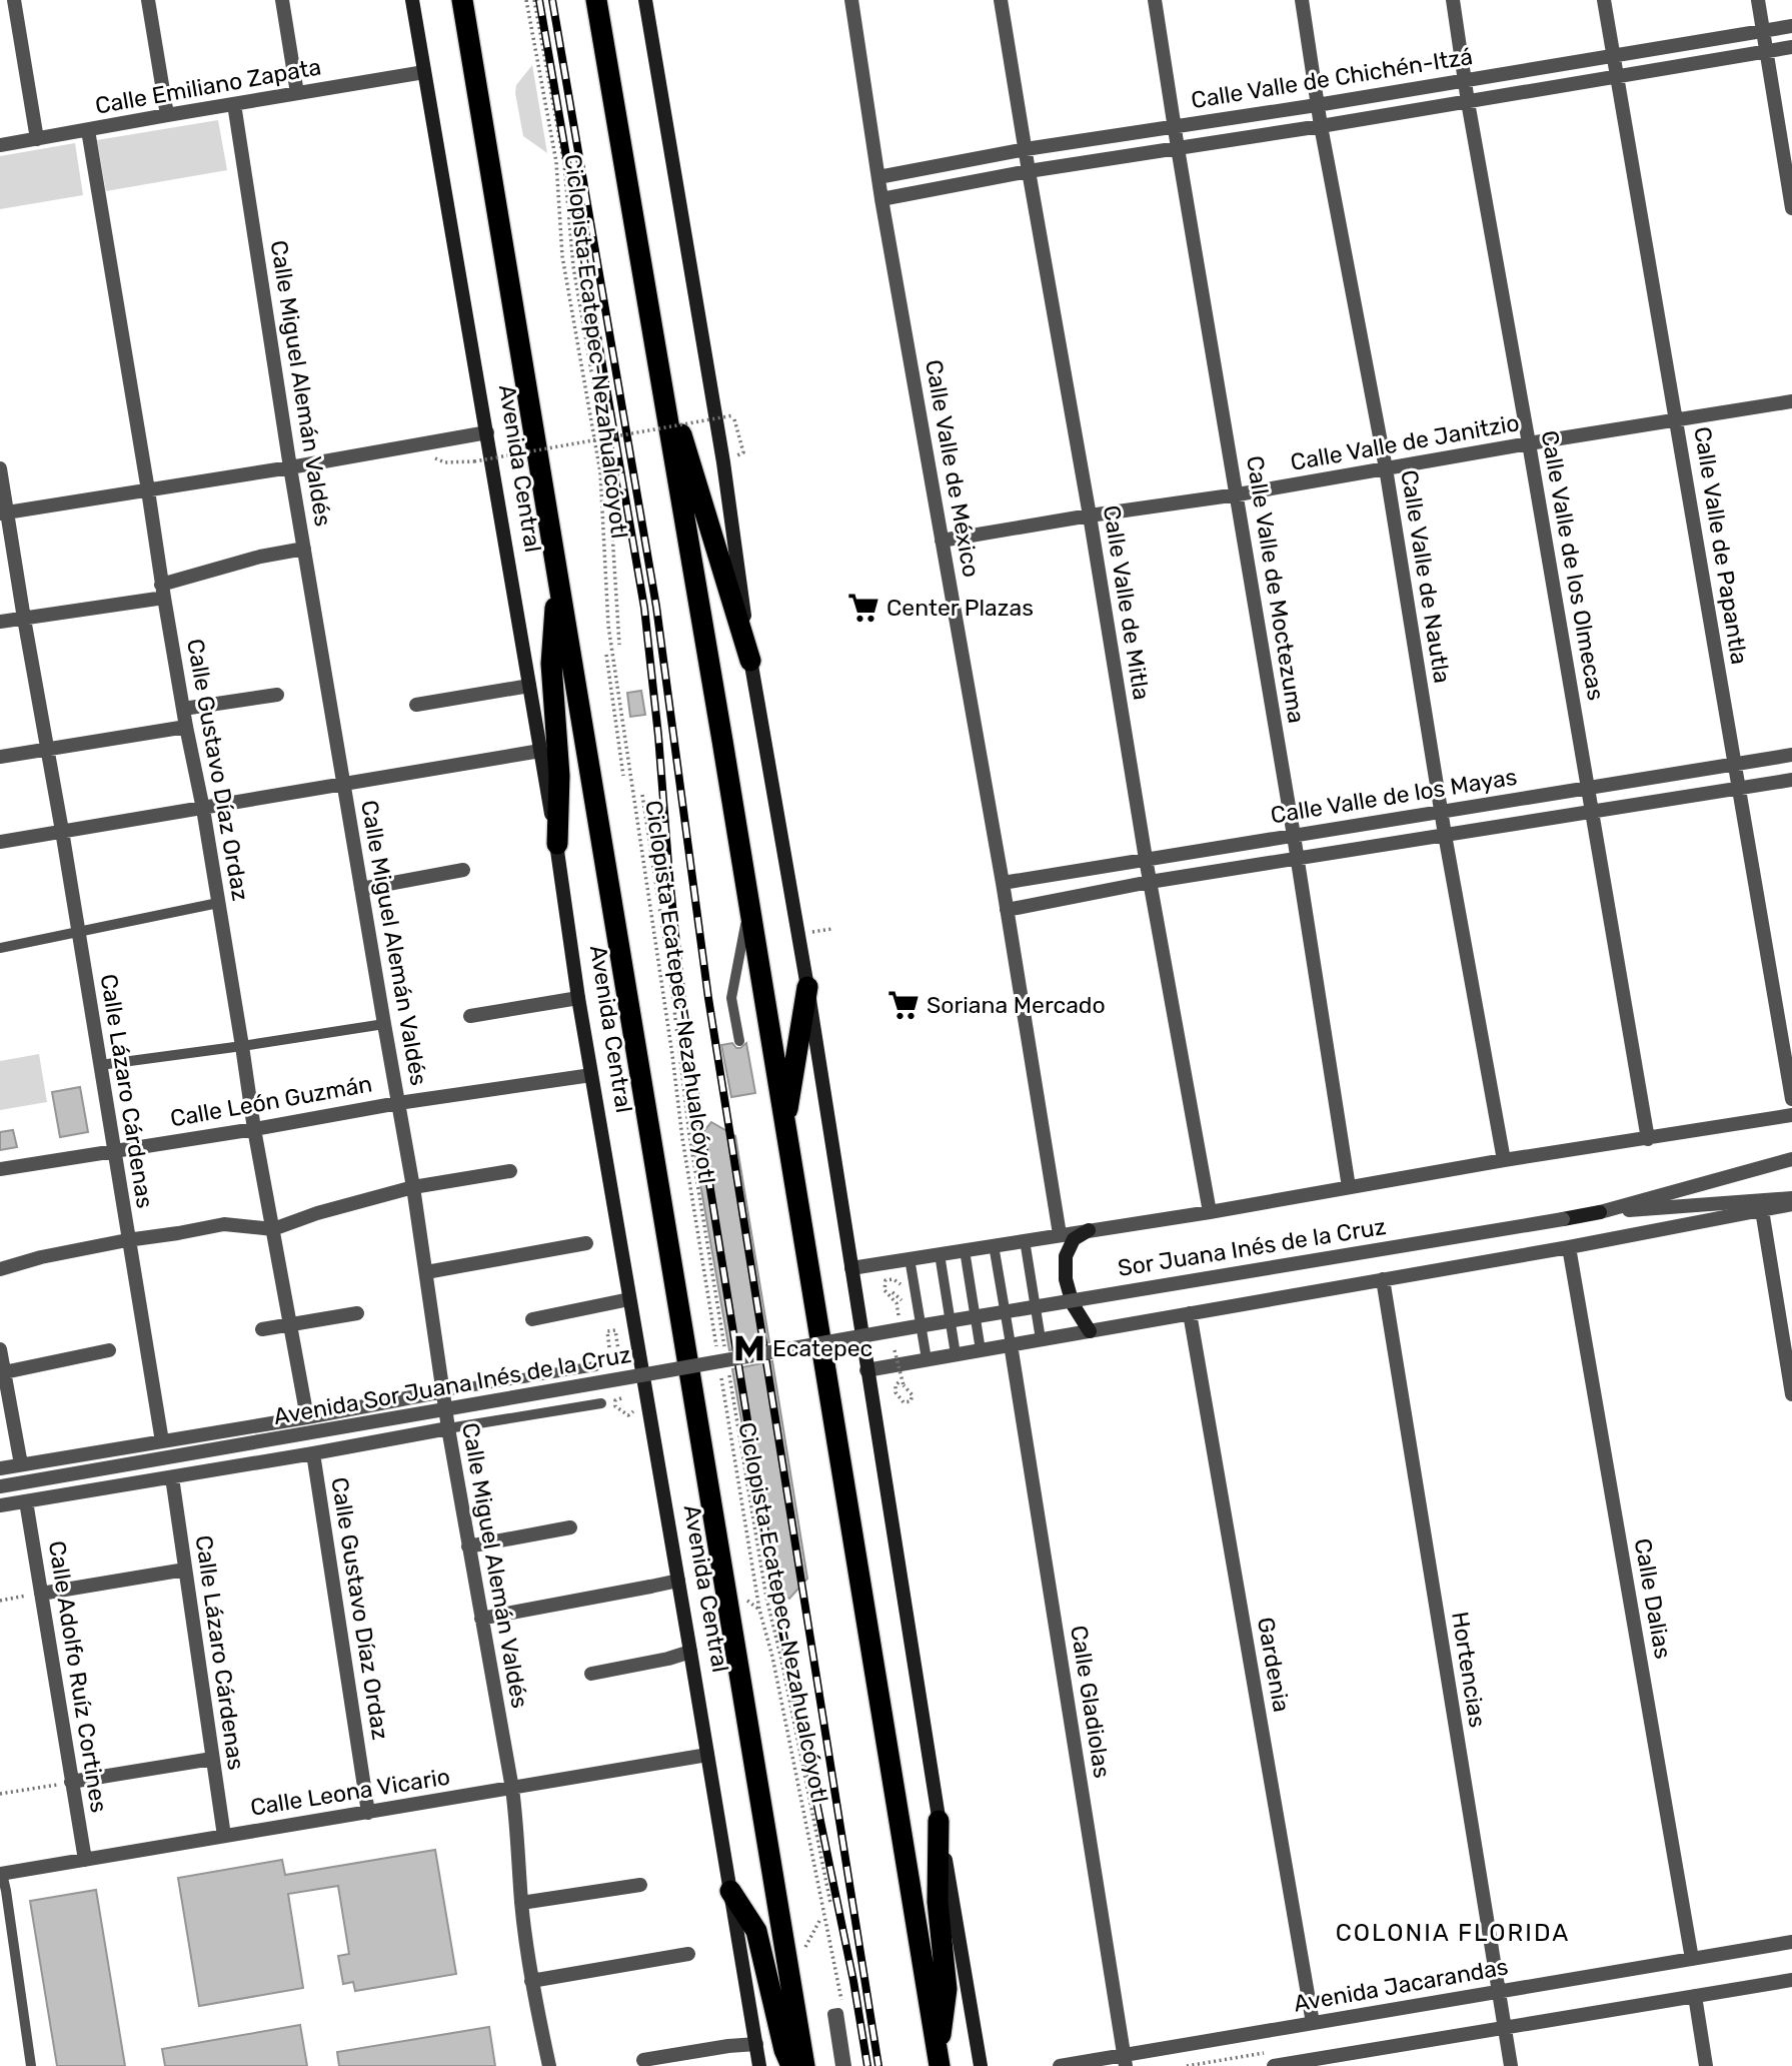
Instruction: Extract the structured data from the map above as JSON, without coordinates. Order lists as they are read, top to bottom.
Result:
{
  "streets": {
    "highway": ["Avenida Central"],
    "main road": ["Sor Juana Inés de la Cruz"],
    "street": [
      "Calle Valle de Chichén-Itzá",
      "Calle Emiliano Zapata",
      "Calle Miguel Alemán Valdés",
      "Calle Valle de Janitzio",
      "Calle Valle de México",
      "Calle Valle de Papantla",
      "Calle Valle de los Olmecas",
      "Calle Valle de Nautla",
      "Calle Valle de Moctezuma",
      "Calle Valle de Mitla",
      "Calle Gustavo Díaz Ordaz",
      "Calle Valle de los Mayas",
      "Calle Lázaro Cárdenas",
      "Calle León Guzmán",
      "Avenida Sor Juana Inés de la Cruz",
      "Calle Dalias",
      "Gardenia",
      "Hortencias",
      "Calle Adolfo Ruíz Cortines",
      "Calle Gladiolas",
      "Calle Leona Vicario",
      "Avenida Jacarandas"
    ],
    "path": ["Ciclopista Ecatepec-Nezahualcóyotl"]
  },
  "crossings": [
    ["Calle Valle de Chichén-Itzá", "Calle Valle de México"],
    ["Calle Valle de Chichén-Itzá", "Calle Valle de Papantla"],
    ["Calle Valle de Chichén-Itzá", "Calle Valle de los Olmecas"],
    ["Calle Valle de Chichén-Itzá", "Calle Valle de Nautla"],
    ["Calle Valle de Chichén-Itzá", "Calle Valle de Moctezuma"],
    ["Calle Valle de Chichén-Itzá", "Calle Valle de Mitla"],
    ["Calle Emiliano Zapata", "Calle Miguel Alemán Valdés"],
    ["Calle Emiliano Zapata", "Avenida Central"],
    ["Calle Emiliano Zapata", "Calle Gustavo Díaz Ordaz"],
    ["Calle Miguel Alemán Valdés", "Calle León Guzmán"],
    ["Calle Miguel Alemán Valdés", "Avenida Sor Juana Inés de la Cruz"],
    ["Calle Miguel Alemán Valdés", "Calle Leona Vicario"],
    ["Calle Valle de Janitzio", "Calle Valle de México"],
    ["Calle Valle de Janitzio", "Calle Valle de Papantla"],
    ["Calle Valle de Janitzio", "Calle Valle de los Olmecas"],
    ["Calle Valle de Janitzio", "Calle Valle de Nautla"],
    ["Calle Valle de Janitzio", "Calle Valle de Moctezuma"],
    ["Calle Valle de Janitzio", "Calle Valle de Mitla"],
    ["Avenida Central", "Calle León Guzmán"],
    ["Avenida Central", "Calle Leona Vicario"],
    ["Calle Valle de México", "Calle Valle de los Mayas"],
    ["Calle Valle de Papantla", "Calle Valle de los Mayas"],
    ["Calle Valle de los Olmecas", "Calle Valle de los Mayas"],
    ["Calle Valle de Nautla", "Calle Valle de los Mayas"],
    ["Calle Valle de Moctezuma", "Calle Valle de los Mayas"],
    ["Calle Valle de Mitla", "Calle Valle de los Mayas"],
    ["Calle Gustavo Díaz Ordaz", "Calle León Guzmán"],
    ["Calle Gustavo Díaz Ordaz", "Avenida Sor Juana Inés de la Cruz"],
    ["Calle Gustavo Díaz Ordaz", "Calle Leona Vicario"],
    ["Calle Lázaro Cárdenas", "Calle León Guzmán"],
    ["Calle Lázaro Cárdenas", "Avenida Sor Juana Inés de la Cruz"],
    ["Calle Lázaro Cárdenas", "Calle Leona Vicario"],
    ["Sor Juana Inés de la Cruz", "Avenida Sor Juana Inés de la Cruz"],
    ["Avenida Sor Juana Inés de la Cruz", "Calle Adolfo Ruíz Cortines"],
    ["Calle Dalias", "Avenida Jacarandas"],
    ["Gardenia", "Avenida Jacarandas"],
    ["Hortencias", "Avenida Jacarandas"],
    ["Calle Adolfo Ruíz Cortines", "Calle Leona Vicario"],
    ["Calle Gladiolas", "Avenida Jacarandas"]
  ],
  "districts": ["COLONIA FLORIDA"],
  "places": {
    "supermarket": ["Center Plazas", "Soriana Mercado"],
    "metro station": ["Ecatepec"]
  }
}
